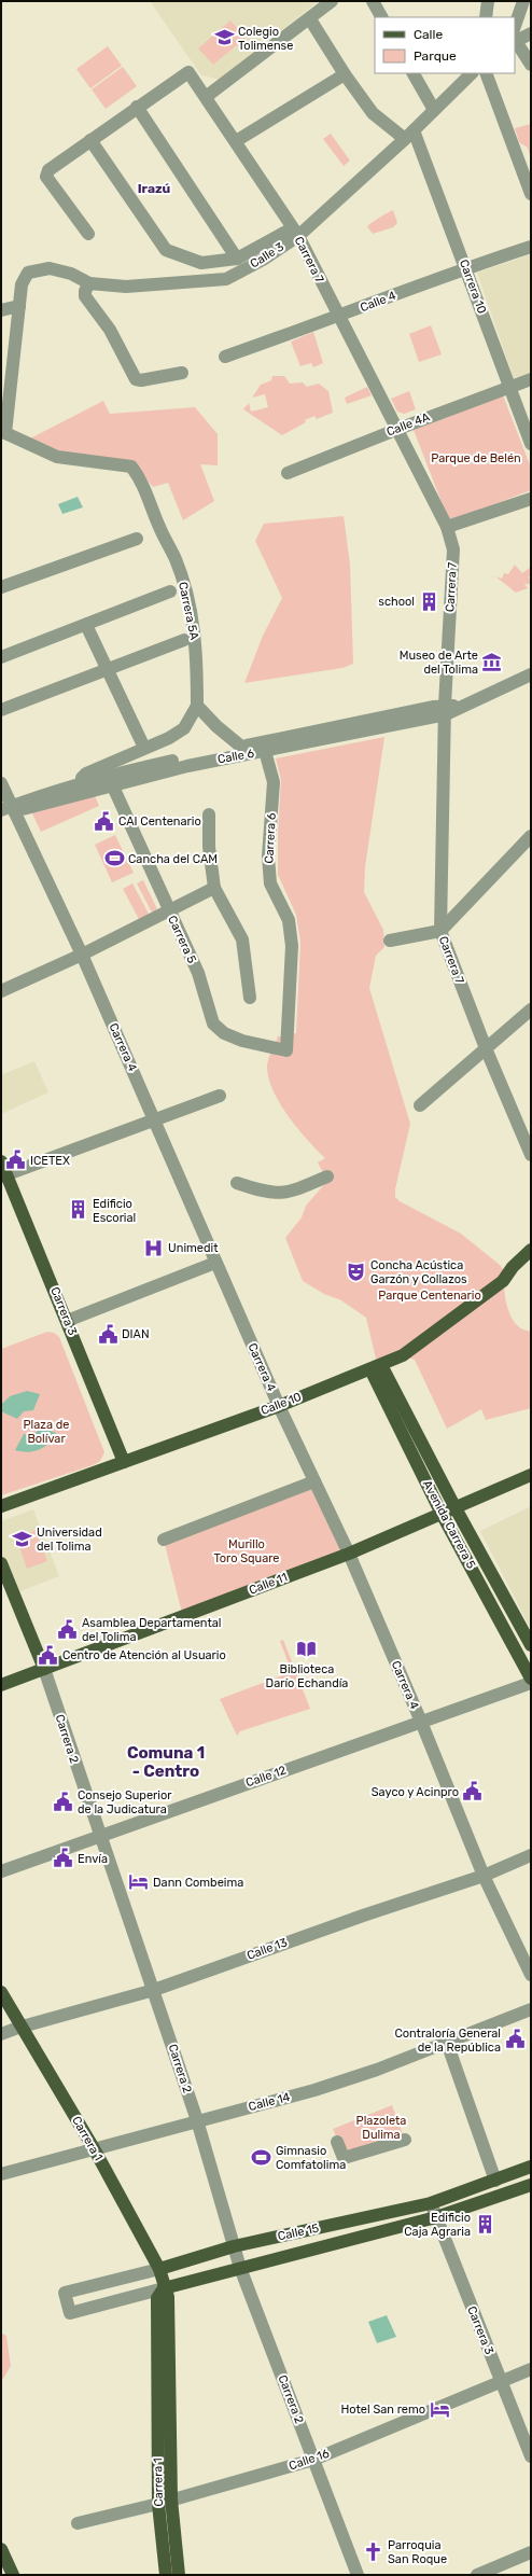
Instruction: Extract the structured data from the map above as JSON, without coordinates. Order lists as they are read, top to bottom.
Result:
{
  "streets": {
    "main road": [
      "Carrera 3",
      "Calle 10",
      "Avenida Carrera 5",
      "Calle 11",
      "Carrera 2",
      "Carrera 1",
      "Calle 15"
    ],
    "street": [
      "Calle 3",
      "Carrera 7",
      "Carrera 10",
      "Calle 4",
      "Calle 4A",
      "Carrera 5A",
      "Calle 6",
      "Carrera 6",
      "Carrera 5",
      "Carrera 4",
      "Calle 12",
      "Calle 13",
      "Calle 14",
      "Calle 16"
    ]
  },
  "crossings": [
    ["Calle 3", "Carrera 7"],
    ["Calle 3", "Carrera 10"],
    ["Carrera 7", "Calle 4"],
    ["Carrera 7", "Calle 4A"],
    ["Carrera 7", "Calle 6"],
    ["Carrera 10", "Calle 4"],
    ["Carrera 10", "Calle 4A"],
    ["Carrera 5A", "Calle 6"],
    ["Calle 6", "Carrera 6"],
    ["Calle 6", "Carrera 5"],
    ["Calle 6", "Carrera 4"],
    ["Carrera 6", "Carrera 5"],
    ["Carrera 4", "Calle 10"],
    ["Carrera 4", "Calle 11"],
    ["Carrera 4", "Calle 12"],
    ["Carrera 4", "Calle 13"],
    ["Carrera 3", "Calle 10"],
    ["Carrera 3", "Calle 15"],
    ["Carrera 3", "Calle 16"],
    ["Calle 10", "Avenida Carrera 5"],
    ["Avenida Carrera 5", "Calle 11"],
    ["Calle 11", "Carrera 2"],
    ["Carrera 2", "Calle 12"],
    ["Carrera 2", "Calle 13"],
    ["Carrera 2", "Calle 14"],
    ["Carrera 2", "Calle 15"],
    ["Carrera 2", "Calle 16"],
    ["Calle 13", "Carrera 1"],
    ["Calle 14", "Carrera 1"],
    ["Carrera 1", "Calle 15"],
    ["Carrera 1", "Calle 16"]
  ],
  "districts": ["Irazú", "Comuna 1 - Centro"],
  "parks": [
    "Parque de Belén",
    "Parque Centenario",
    "Plaza de Bolívar",
    "Murillo Toro Square",
    "Plazoleta Dulima"
  ],
  "places": {
    "school or university": ["Colegio Tolimense", "Universidad del Tolima"],
    "building": ["school", "Edificio Escorial", "Edificio Caja Agraria"],
    "museum": ["Museo de Arte del Tolima"],
    "public building": [
      "CAI Centenario",
      "ICETEX",
      "DIAN",
      "Asamblea Departamental del Tolima",
      "Centro de Atención al Usuario",
      "Sayco y Acinpro",
      "Consejo Superior de la Judicatura",
      "Envía",
      "Contraloría General de la República"
    ],
    "sports": ["Cancha del CAM", "Gimnasio Comfatolima"],
    "hospital": ["Unimedit"],
    "theatre": ["Concha Acústica Garzón y Collazos"],
    "library": ["Biblioteca Darío Echandía"],
    "hotel": ["Dann Combeima", "Hotel San remo"],
    "church": ["Parroquia San Roque"]
  },
  "legend": ["Calle", "Parque"]
}
